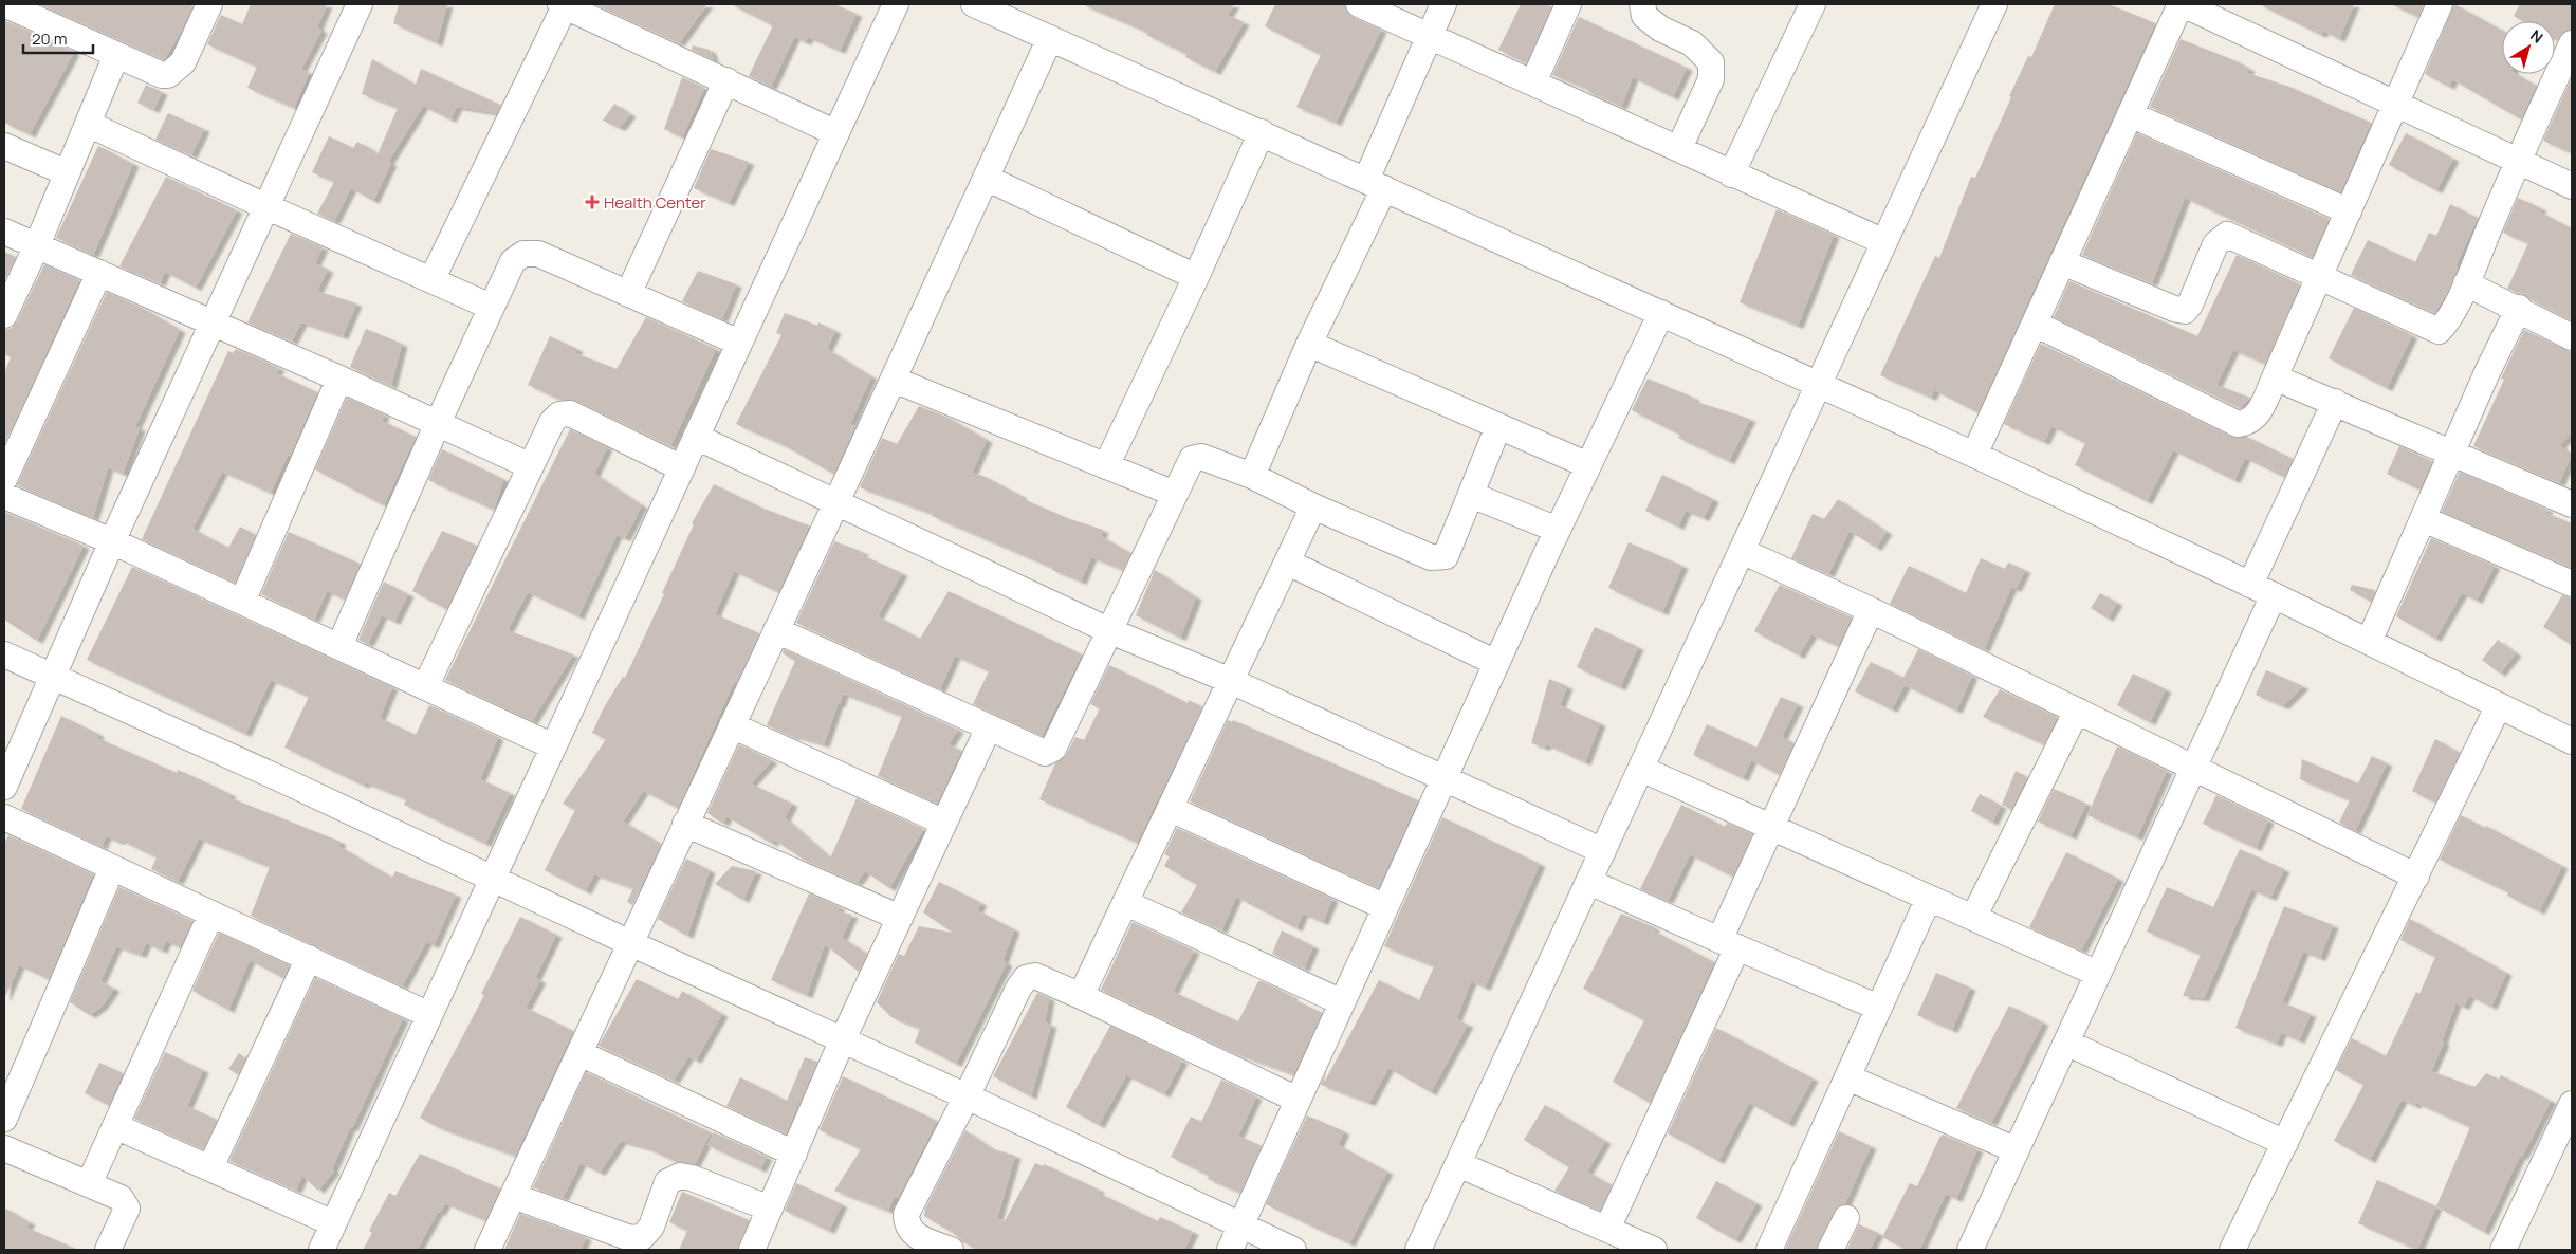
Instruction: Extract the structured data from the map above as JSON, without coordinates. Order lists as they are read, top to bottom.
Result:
{
  "places": {
    "health": ["Health Center"]
  },
  "scale_bar": "20 m",
  "north": "top right"
}
